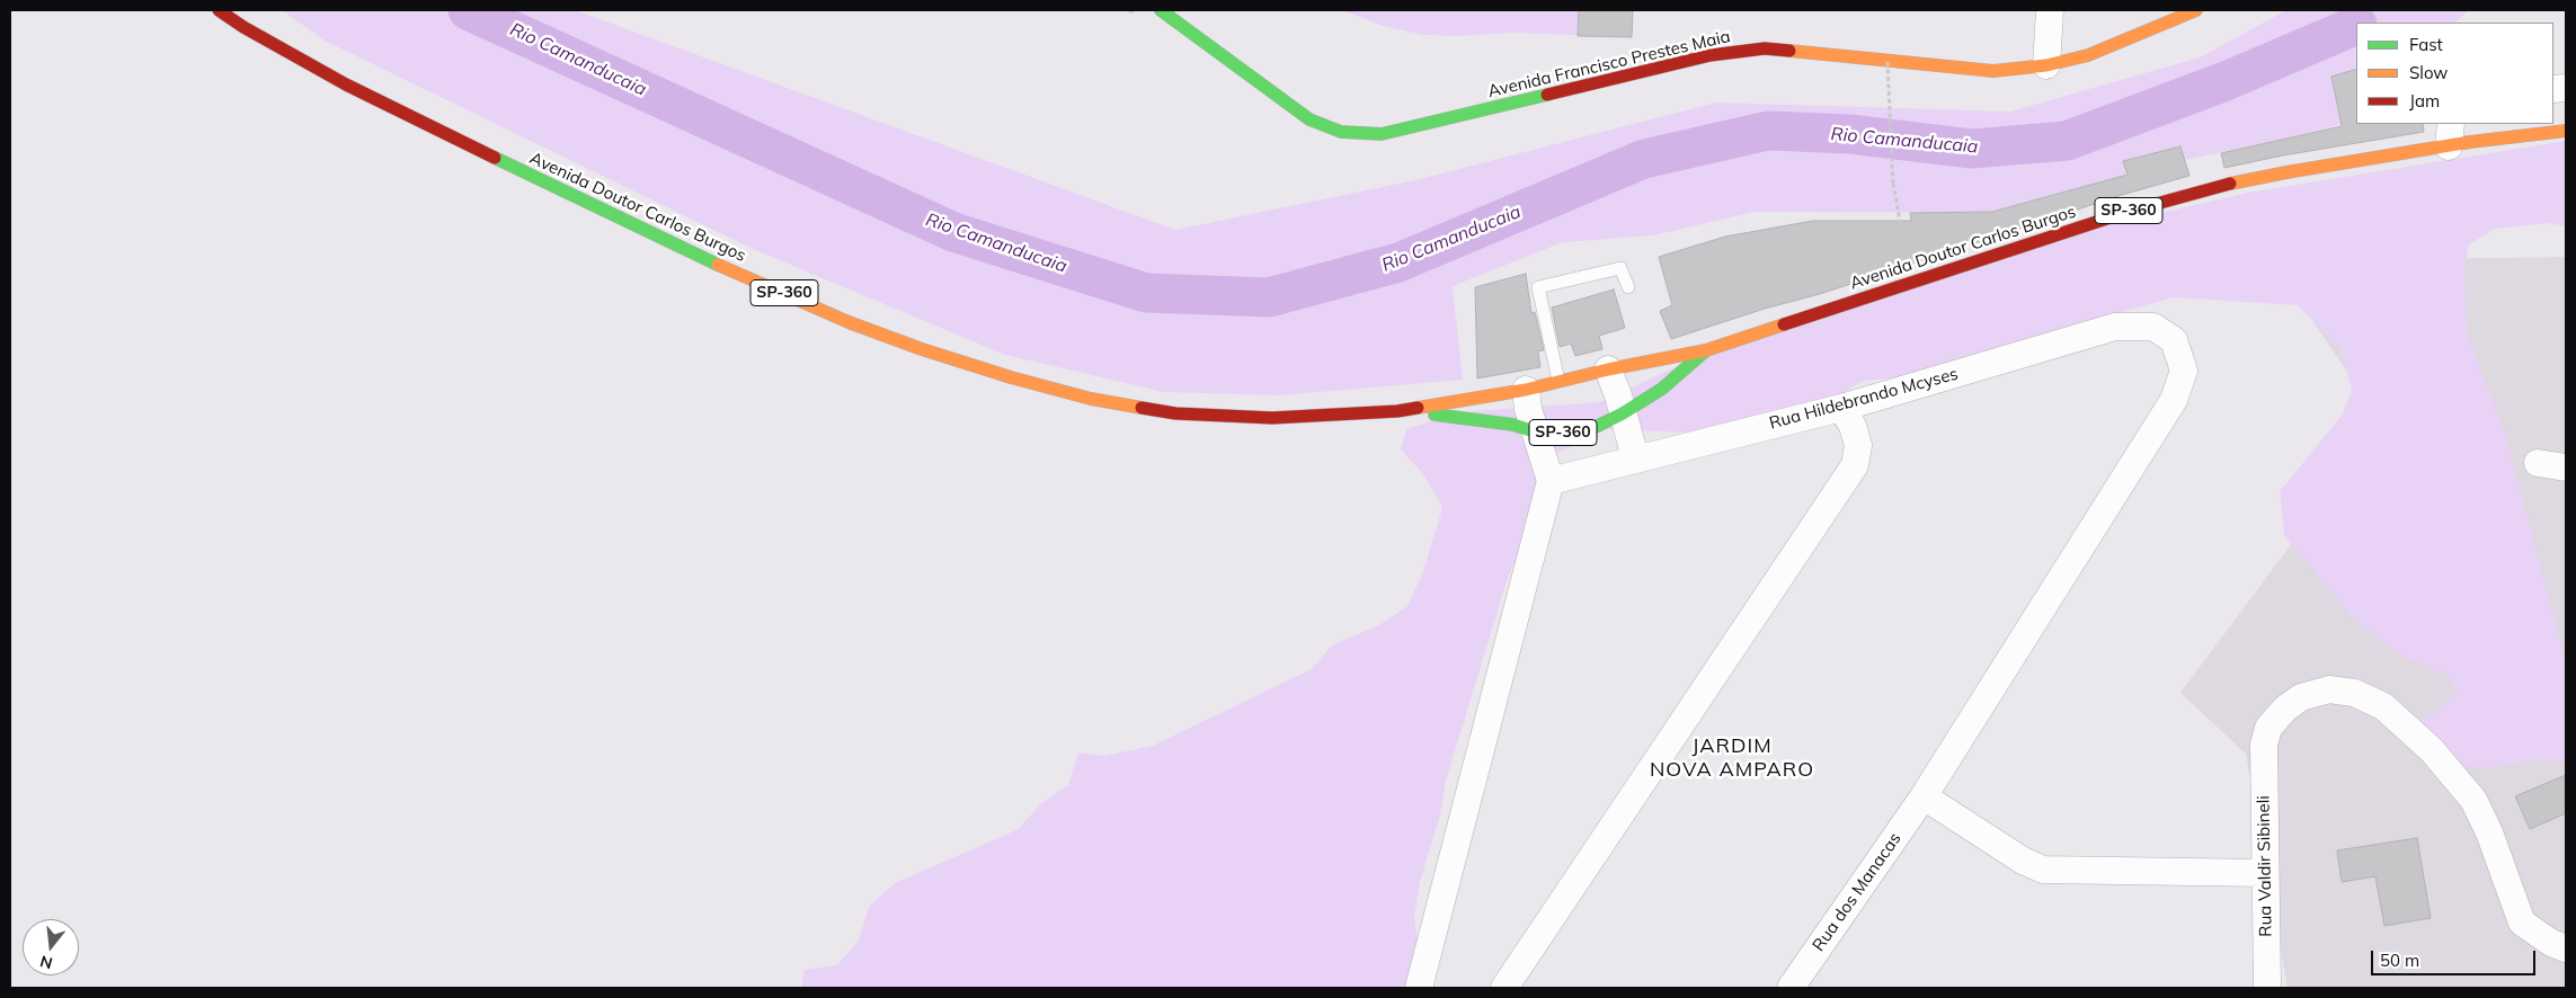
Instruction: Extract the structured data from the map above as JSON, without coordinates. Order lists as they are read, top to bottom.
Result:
{
  "streets": {
    "main road": ["Avenida Francisco Prestes Maia", "Avenida Doutor Carlos Burgos", "SP-360"],
    "street": ["Rua Hildebrando Mcyses", "Rua Valdir Sibineli", "Rua dos Manacas"]
  },
  "crossings": [
    ["Rua Hildebrando Mcyses", "Rua dos Manacas"]
  ],
  "districts": ["JARDIM NOVA AMPARO"],
  "water": ["Rio Camanducaia"],
  "legend": ["Fast", "Slow", "Jam"],
  "scale_bar": "50 m",
  "north": "bottom"
}
